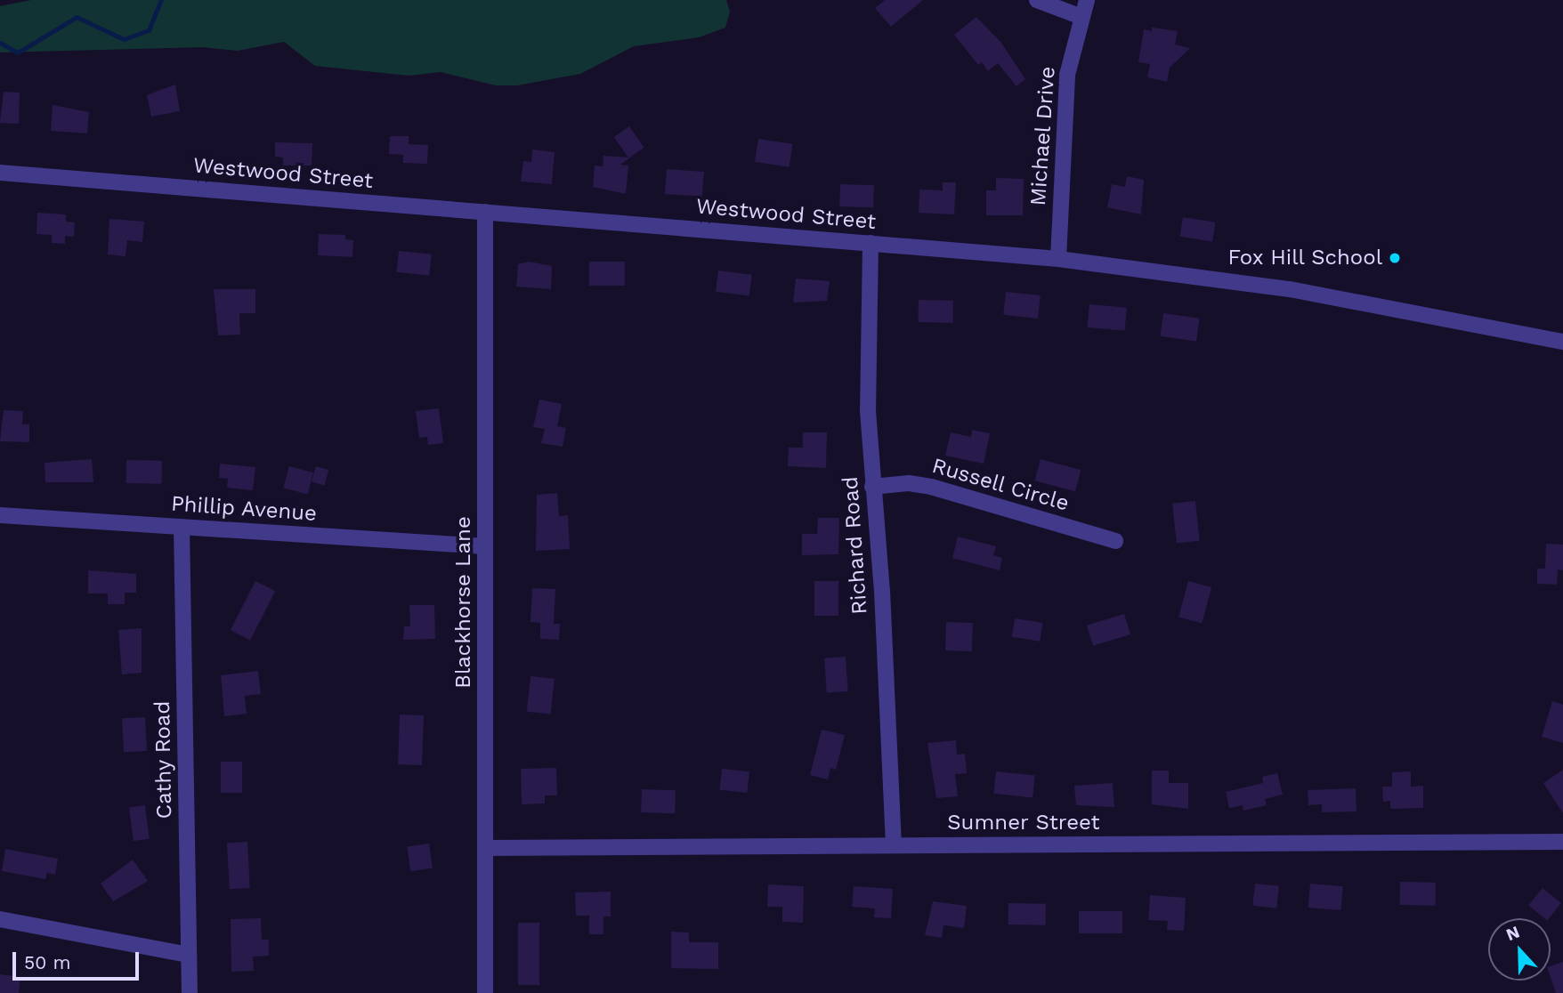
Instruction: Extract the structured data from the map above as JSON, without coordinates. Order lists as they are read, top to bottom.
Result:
{
  "streets": {
    "street": [
      "Michael Drive",
      "Westwood Street",
      "Russell Circle",
      "Phillip Avenue",
      "Richard Road",
      "Blackhorse Lane",
      "Cathy Road",
      "Sumner Street"
    ]
  },
  "crossings": [
    ["Michael Drive", "Westwood Street"],
    ["Westwood Street", "Richard Road"],
    ["Westwood Street", "Blackhorse Lane"],
    ["Russell Circle", "Richard Road"],
    ["Phillip Avenue", "Blackhorse Lane"],
    ["Phillip Avenue", "Cathy Road"],
    ["Richard Road", "Sumner Street"],
    ["Blackhorse Lane", "Sumner Street"]
  ],
  "places": ["Fox Hill School"],
  "scale_bar": "50 m",
  "north": "top"
}
